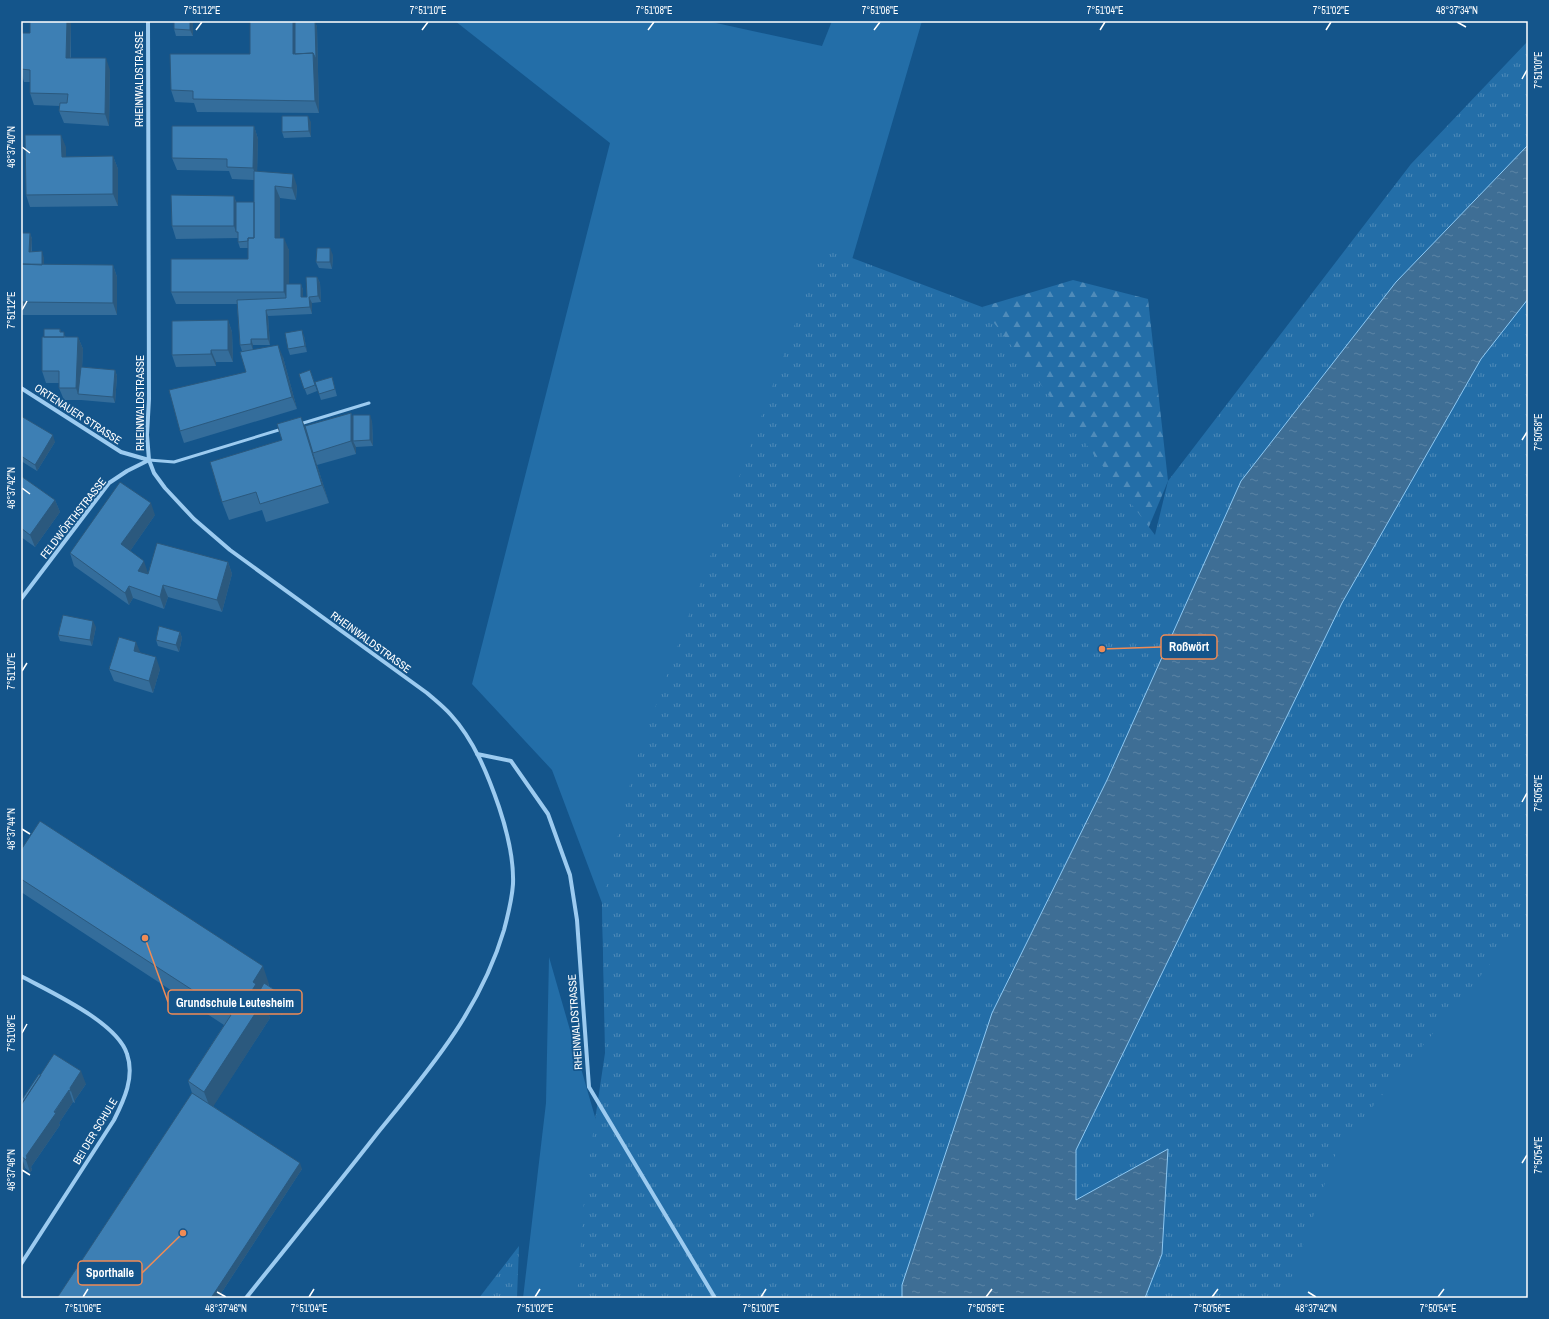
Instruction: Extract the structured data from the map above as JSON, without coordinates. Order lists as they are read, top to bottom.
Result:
{
  "streets": {
    "street": [
      "RHEINWALDSTRASSE",
      "ORTENAUER STRASSE",
      "FELDWÖRTHSTRASSE",
      "BEI DER SCHULE"
    ]
  },
  "crossings": [
    ["RHEINWALDSTRASSE", "ORTENAUER STRASSE"],
    ["RHEINWALDSTRASSE", "FELDWÖRTHSTRASSE"],
    ["ORTENAUER STRASSE", "FELDWÖRTHSTRASSE"]
  ],
  "places": ["Roßwört", "Grundschule Leutesheim", "Sporthalle"],
  "coordinates": [
    "7°51'12\"E",
    "7°51'10\"E",
    "7°51'08\"E",
    "7°51'06\"E",
    "7°51'04\"E",
    "7°51'02\"E",
    "48°37'34\"N",
    "7°51'00\"E",
    "48°37'40\"N",
    "7°50'58\"E",
    "48°37'42\"N",
    "7°50'56\"E",
    "48°37'44\"N",
    "7°50'54\"E",
    "48°37'46\"N"
  ]
}
